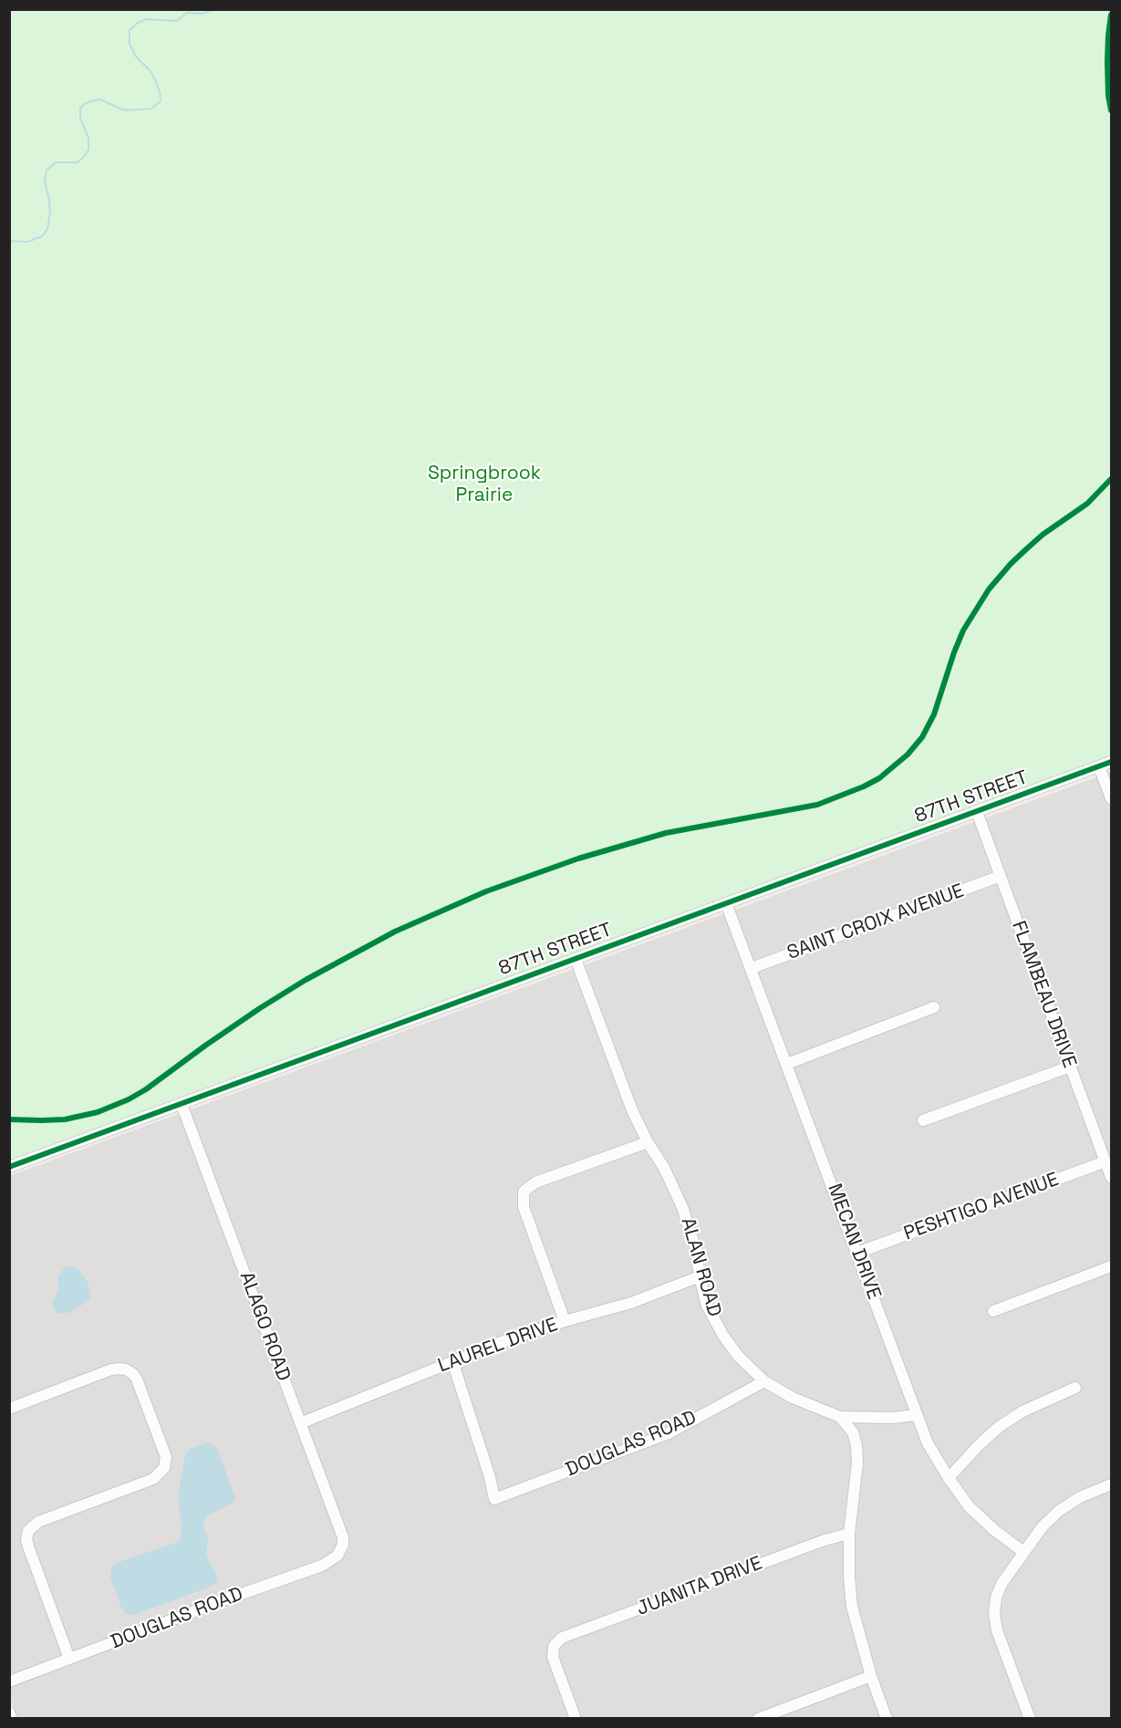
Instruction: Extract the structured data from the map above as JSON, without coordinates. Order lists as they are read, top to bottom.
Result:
{
  "streets": {
    "street": [
      "87TH STREET",
      "SAINT CROIX AVENUE",
      "FLAMBEAU DRIVE",
      "PESHTIGO AVENUE",
      "MECAN DRIVE",
      "ALAN ROAD",
      "ALAGO ROAD",
      "LAUREL DRIVE",
      "DOUGLAS ROAD",
      "JUANITA DRIVE"
    ]
  },
  "crossings": [
    ["87TH STREET", "FLAMBEAU DRIVE"],
    ["87TH STREET", "MECAN DRIVE"],
    ["87TH STREET", "ALAN ROAD"],
    ["87TH STREET", "ALAGO ROAD"],
    ["SAINT CROIX AVENUE", "FLAMBEAU DRIVE"],
    ["SAINT CROIX AVENUE", "MECAN DRIVE"],
    ["FLAMBEAU DRIVE", "PESHTIGO AVENUE"],
    ["PESHTIGO AVENUE", "MECAN DRIVE"],
    ["ALAN ROAD", "LAUREL DRIVE"],
    ["ALAN ROAD", "DOUGLAS ROAD"],
    ["ALAGO ROAD", "LAUREL DRIVE"],
    ["ALAGO ROAD", "DOUGLAS ROAD"],
    ["LAUREL DRIVE", "DOUGLAS ROAD"]
  ],
  "parks": ["Springbrook Prairie"]
}
